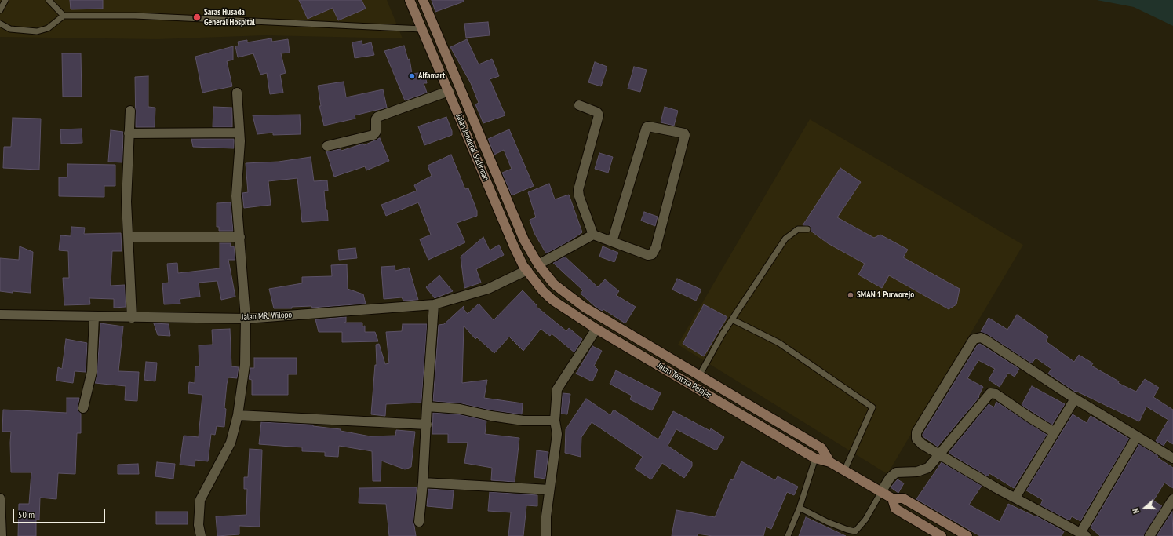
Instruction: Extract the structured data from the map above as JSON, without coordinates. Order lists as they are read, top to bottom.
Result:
{
  "streets": {
    "main road": ["Jalan Jenderal Sudirman", "Jalan Tentara Pelajar"],
    "street": ["Jalan MR. Wilopo"]
  },
  "crossings": [
    ["Jalan Jenderal Sudirman", "Jalan MR. Wilopo"],
    ["Jalan Jenderal Sudirman", "Jalan Tentara Pelajar"]
  ],
  "places": ["Saras Husada General Hospital", "Alfamart", "SMAN 1 Purworejo"],
  "scale_bar": "50 m",
  "north": "left"
}
